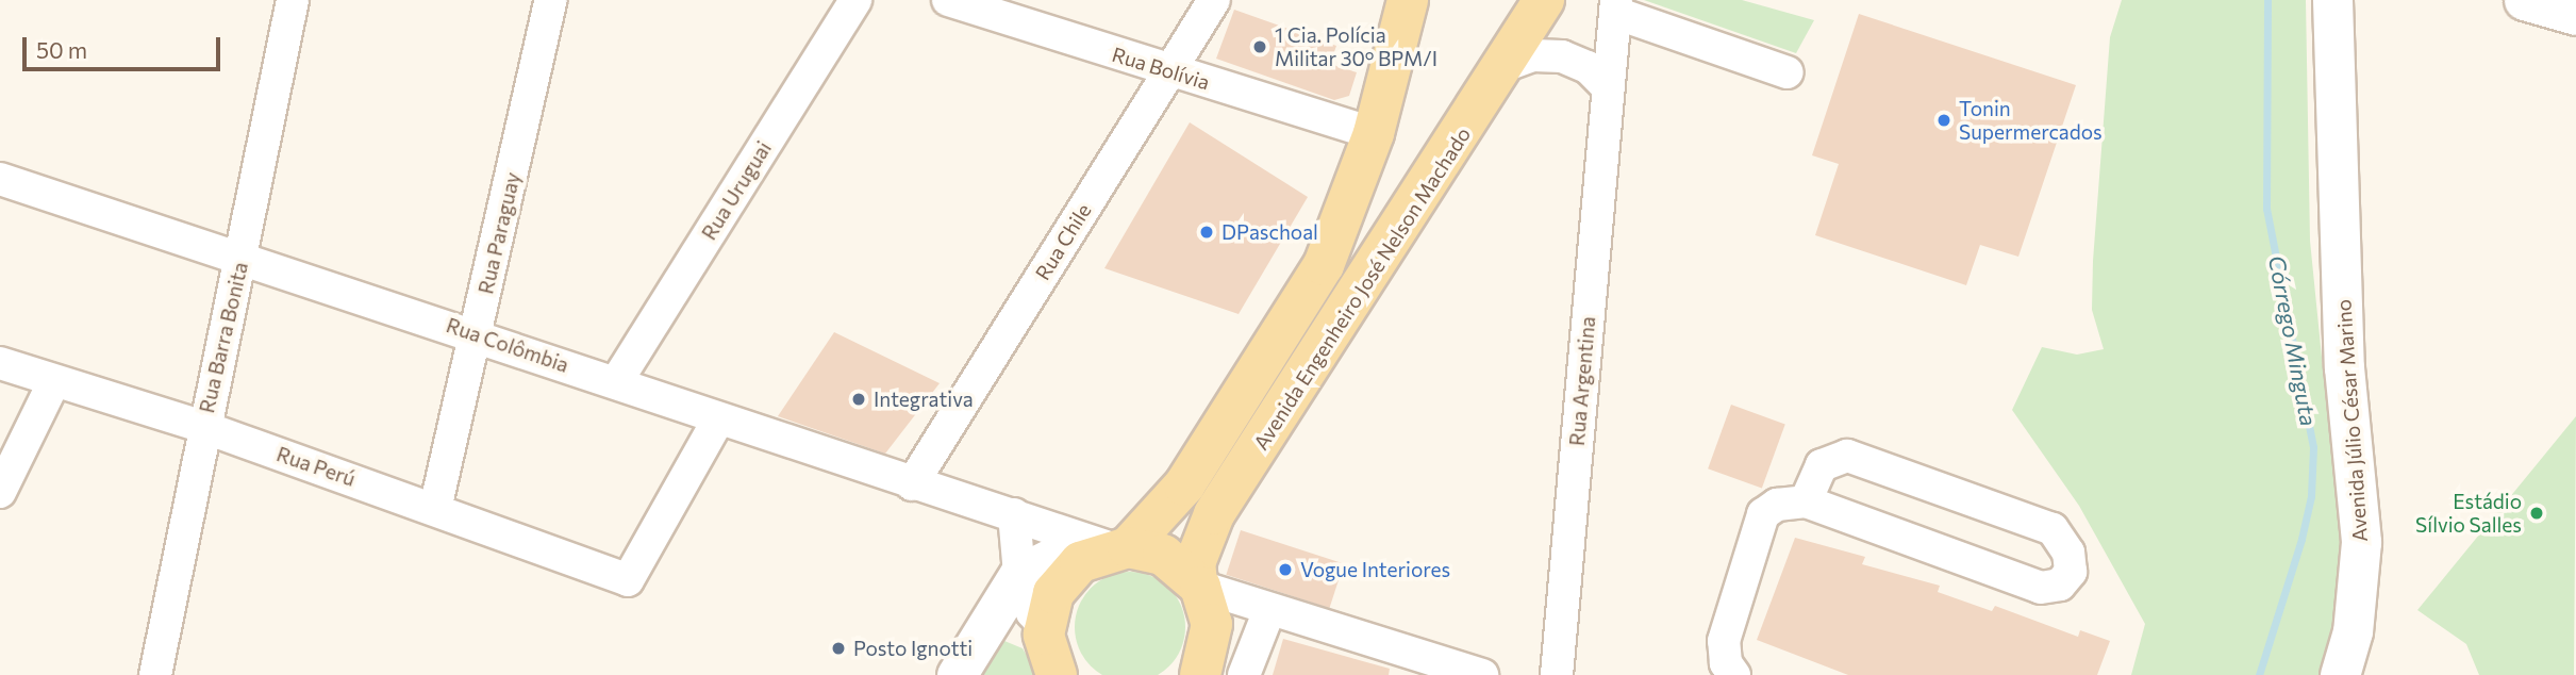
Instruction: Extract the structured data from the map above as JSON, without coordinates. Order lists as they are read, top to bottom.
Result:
{
  "streets": {
    "main road": ["Avenida Engenheiro José Nelson Machado"],
    "street": [
      "Rua Bolívia",
      "Rua Uruguai",
      "Rua Paraguay",
      "Rua Chile",
      "Rua Barra Bonita",
      "Rua Colômbia",
      "Rua Argentina",
      "Avenida Júlio César Marino",
      "Rua Perú"
    ]
  },
  "crossings": [
    ["Rua Bolívia", "Rua Chile"],
    ["Rua Bolívia", "Avenida Engenheiro José Nelson Machado"],
    ["Rua Uruguai", "Rua Colômbia"],
    ["Rua Paraguay", "Rua Colômbia"],
    ["Rua Paraguay", "Rua Perú"],
    ["Rua Chile", "Rua Colômbia"],
    ["Avenida Engenheiro José Nelson Machado", "Rua Colômbia"],
    ["Rua Barra Bonita", "Rua Colômbia"],
    ["Rua Barra Bonita", "Rua Perú"],
    ["Rua Colômbia", "Rua Perú"]
  ],
  "water": ["Córrego Minguta"],
  "places": [
    "1 Cia. Polícia Militar 30º BPM/I",
    "Tonin Supermercados",
    "DPaschoal",
    "Integrativa",
    "Estádio Sílvio Salles",
    "Vogue Interiores",
    "Posto Ignotti"
  ],
  "scale_bar": "50 m"
}
